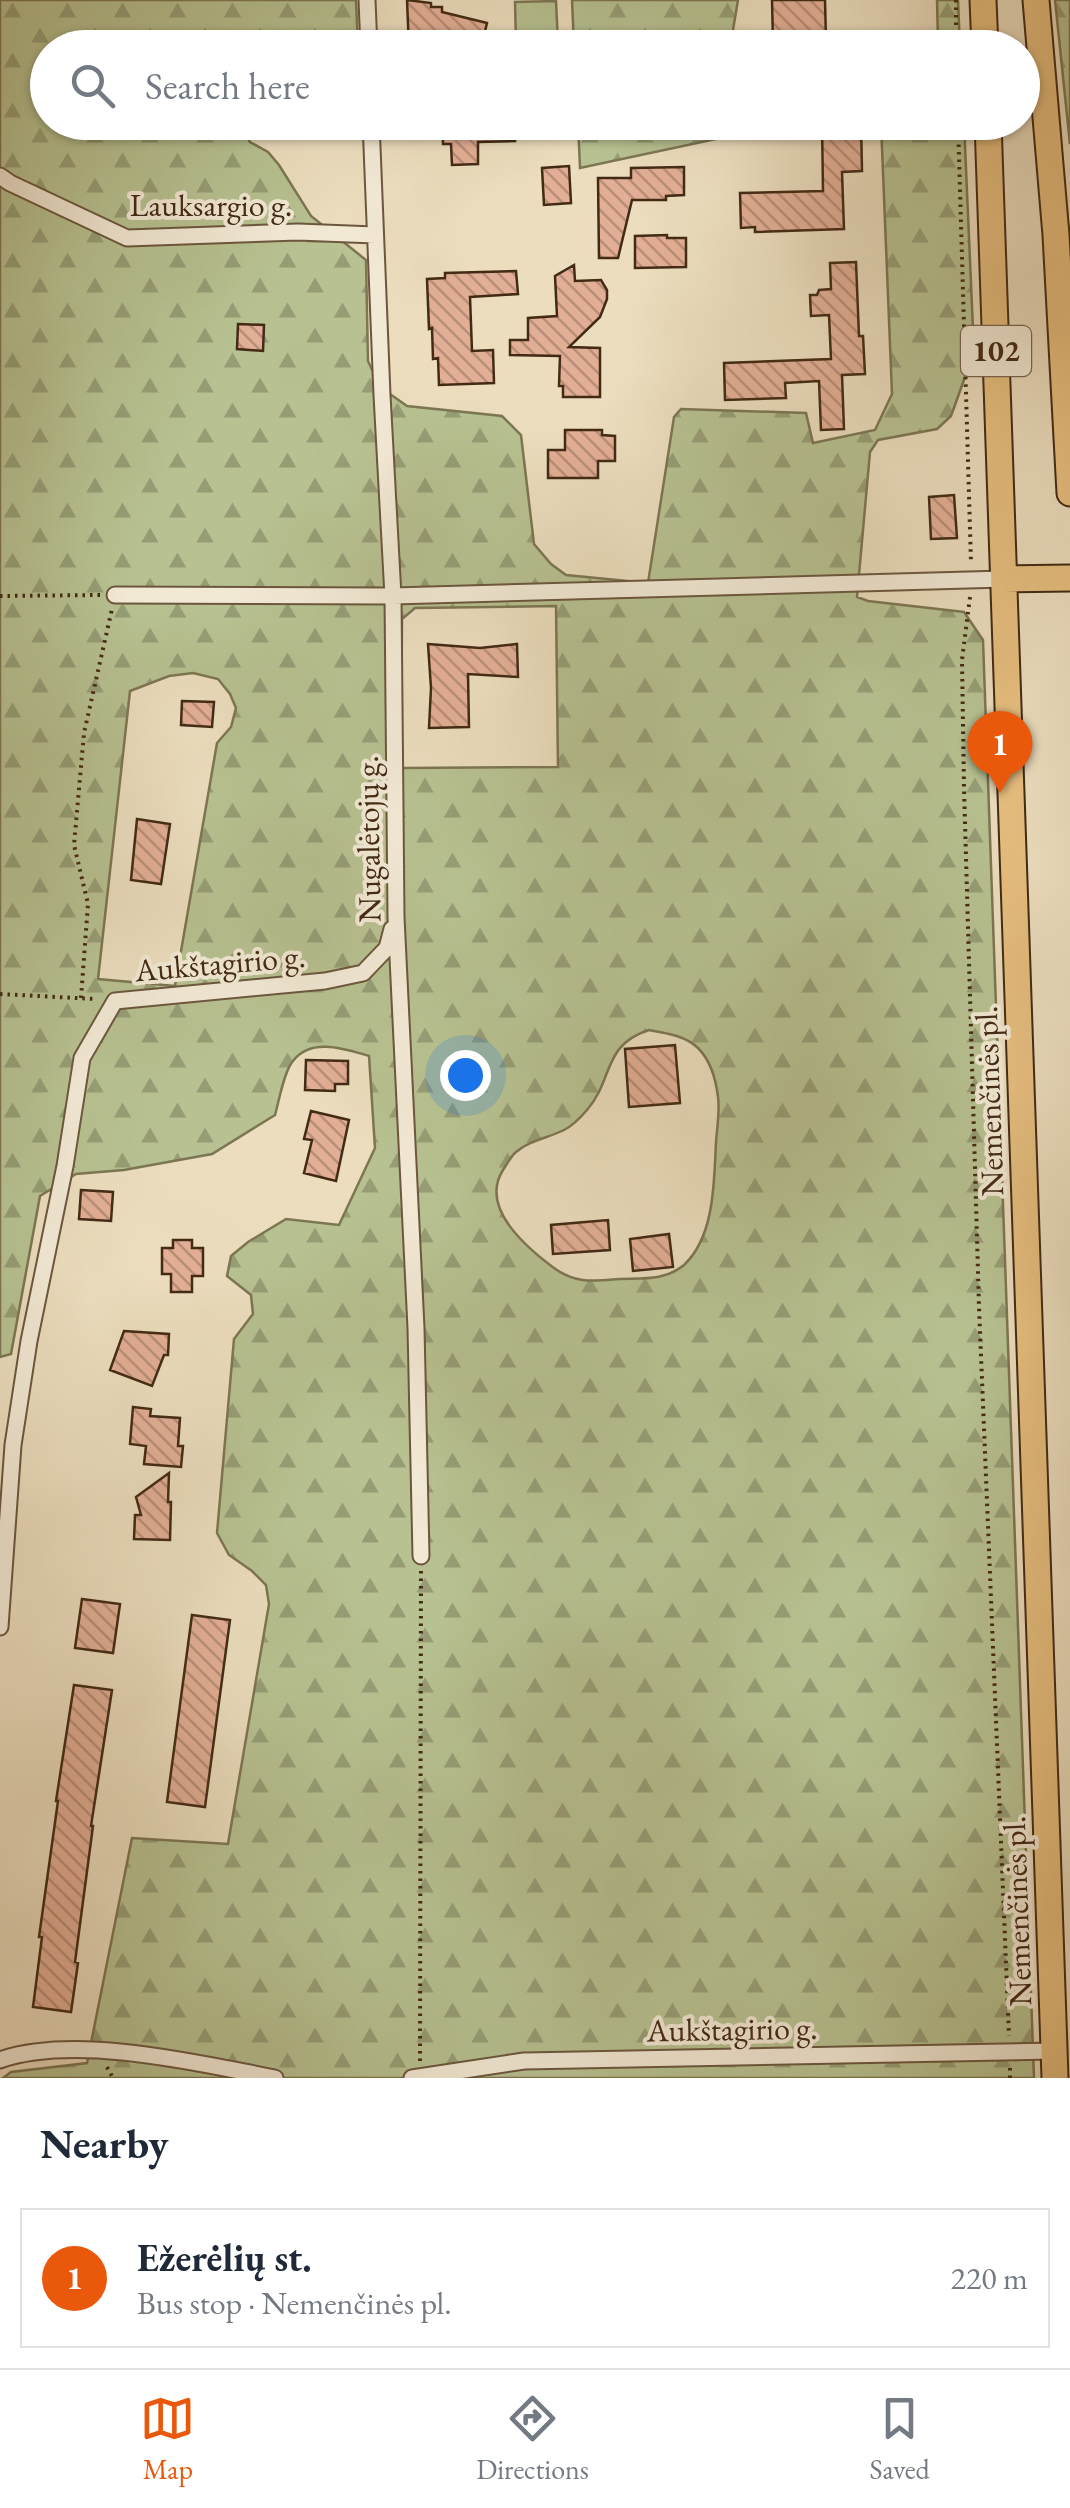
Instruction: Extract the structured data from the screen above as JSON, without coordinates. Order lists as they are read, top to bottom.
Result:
{
  "streets": {
    "main road": ["102", "Nemenčinės pl."],
    "street": ["Lauksargio g.", "Nugalėtojų g.", "Aukštagirio g."]
  },
  "crossings": [
    ["Lauksargio g.", "Nugalėtojų g."],
    ["Nugalėtojų g.", "Aukštagirio g."],
    ["Aukštagirio g.", "Nemenčinės pl."]
  ],
  "page": {
    "search": "Search here",
    "pins": "1",
    "heading": "Nearby",
    "list": [
      {
        "mark": "1",
        "name": "Ežerėlių st.",
        "note": "Bus stop · Nemenčinės pl.",
        "value": "220 m"
      }
    ],
    "nav": ["Map", "Directions", "Saved"]
  }
}
